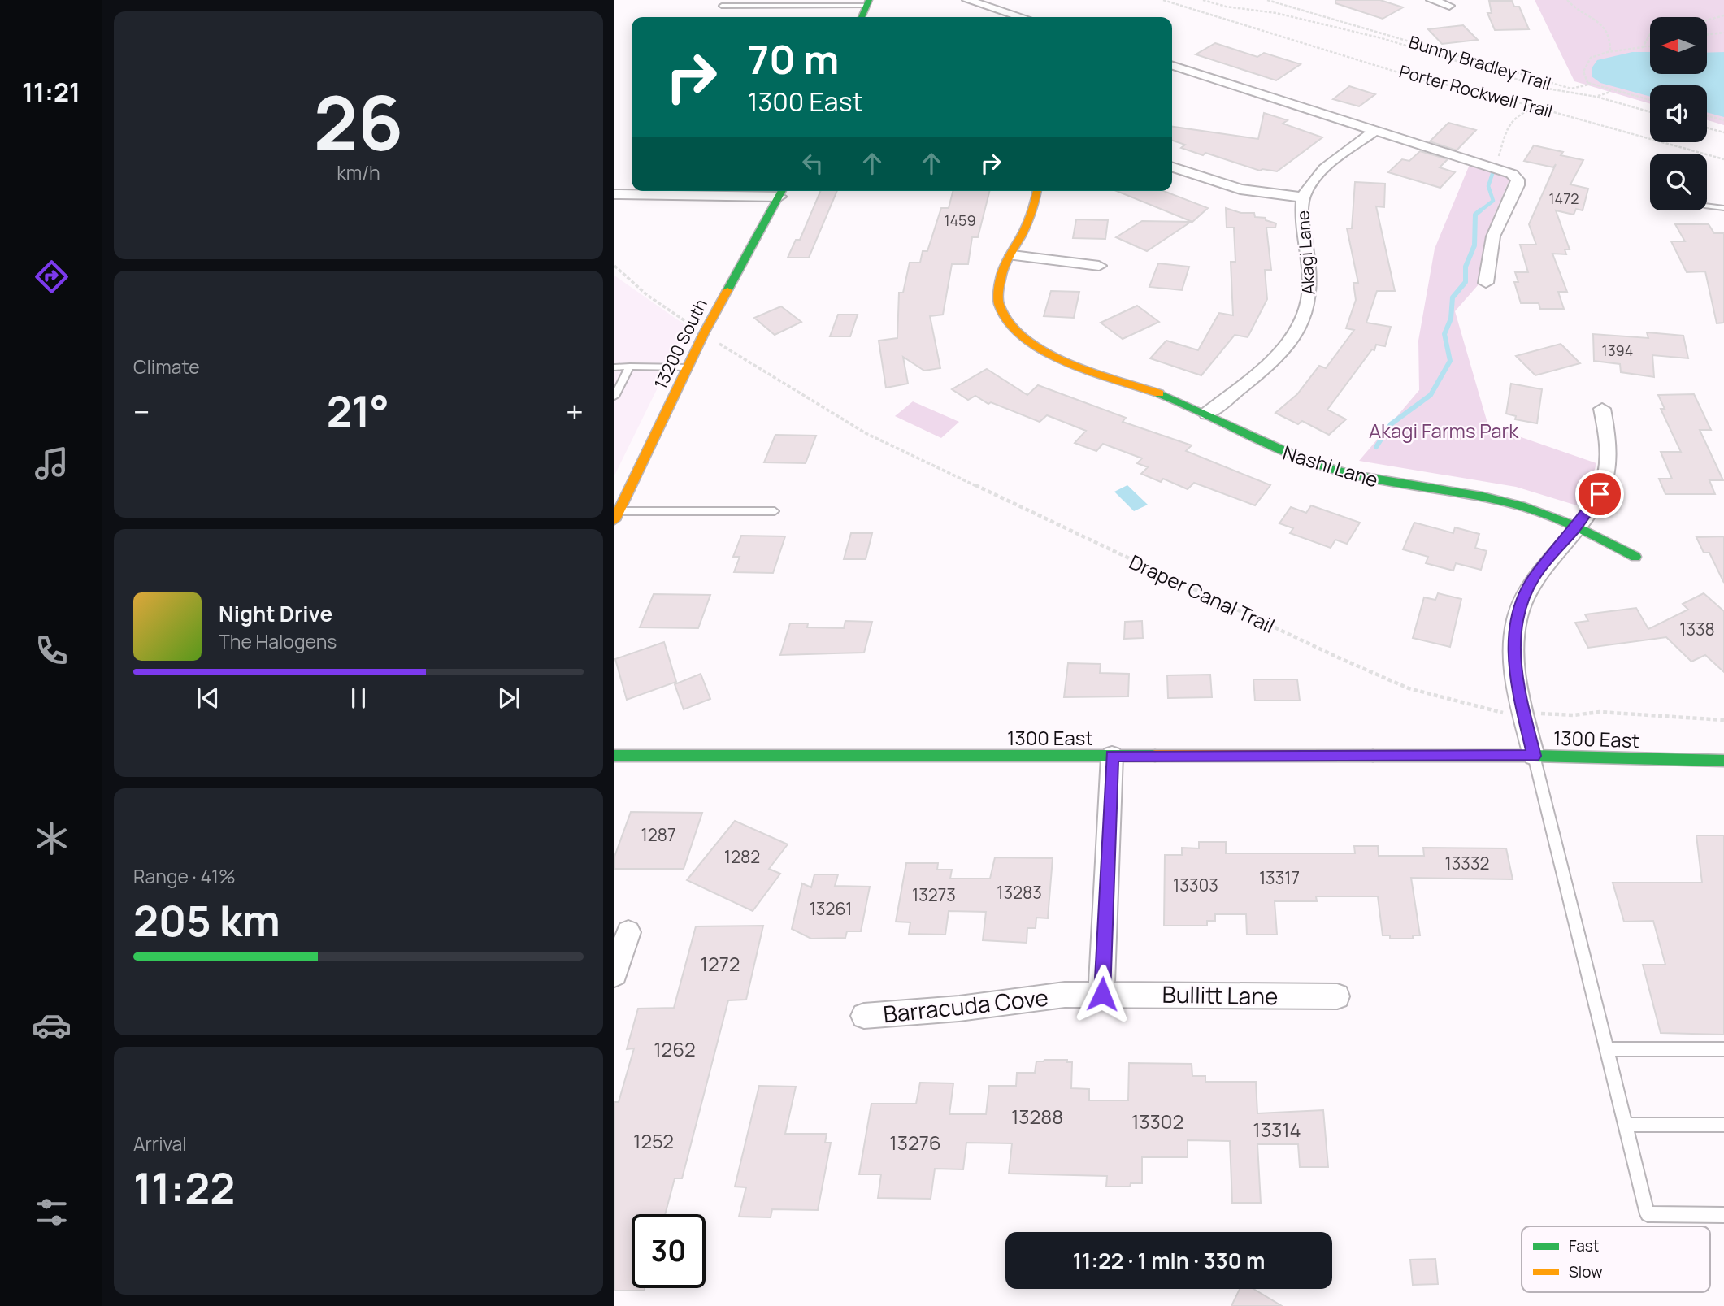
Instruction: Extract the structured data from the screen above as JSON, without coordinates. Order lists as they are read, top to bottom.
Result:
{
  "streets": {
    "street": [
      "Akagi Lane",
      "13200 South",
      "Nashi Lane",
      "1300 East",
      "Bullitt Lane",
      "Barracuda Cove"
    ],
    "path": ["Bunny Bradley Trail", "Porter Rockwell Trail", "Draper Canal Trail"]
  },
  "crossings": [
    ["Akagi Lane", "Nashi Lane"],
    ["Bullitt Lane", "Barracuda Cove"]
  ],
  "parks": ["Akagi Farms Park"],
  "house_numbers": [
    "1472",
    "1459",
    "1394",
    "1338",
    "1287",
    "1282",
    "13332",
    "13317",
    "13303",
    "13283",
    "13273",
    "13261",
    "1272",
    "1262",
    "13288",
    "13302",
    "13314",
    "1252",
    "13276"
  ],
  "legend": ["Fast", "Slow"],
  "north": "left",
  "page": {
    "tabs": "11:21",
    "tile": [
      ["26", "km/h"],
      "Climate",
      ["Range · 41%", "205 km"],
      ["Arrival", "11:22"]
    ],
    "turn": ["70 m", "1300 East"],
    "heat": ["−", "21°", "+"],
    "song": ["Night Drive", "The Halogens"],
    "limit": "30",
    "trip": "11:22 · 1 min · 330 m"
  }
}
